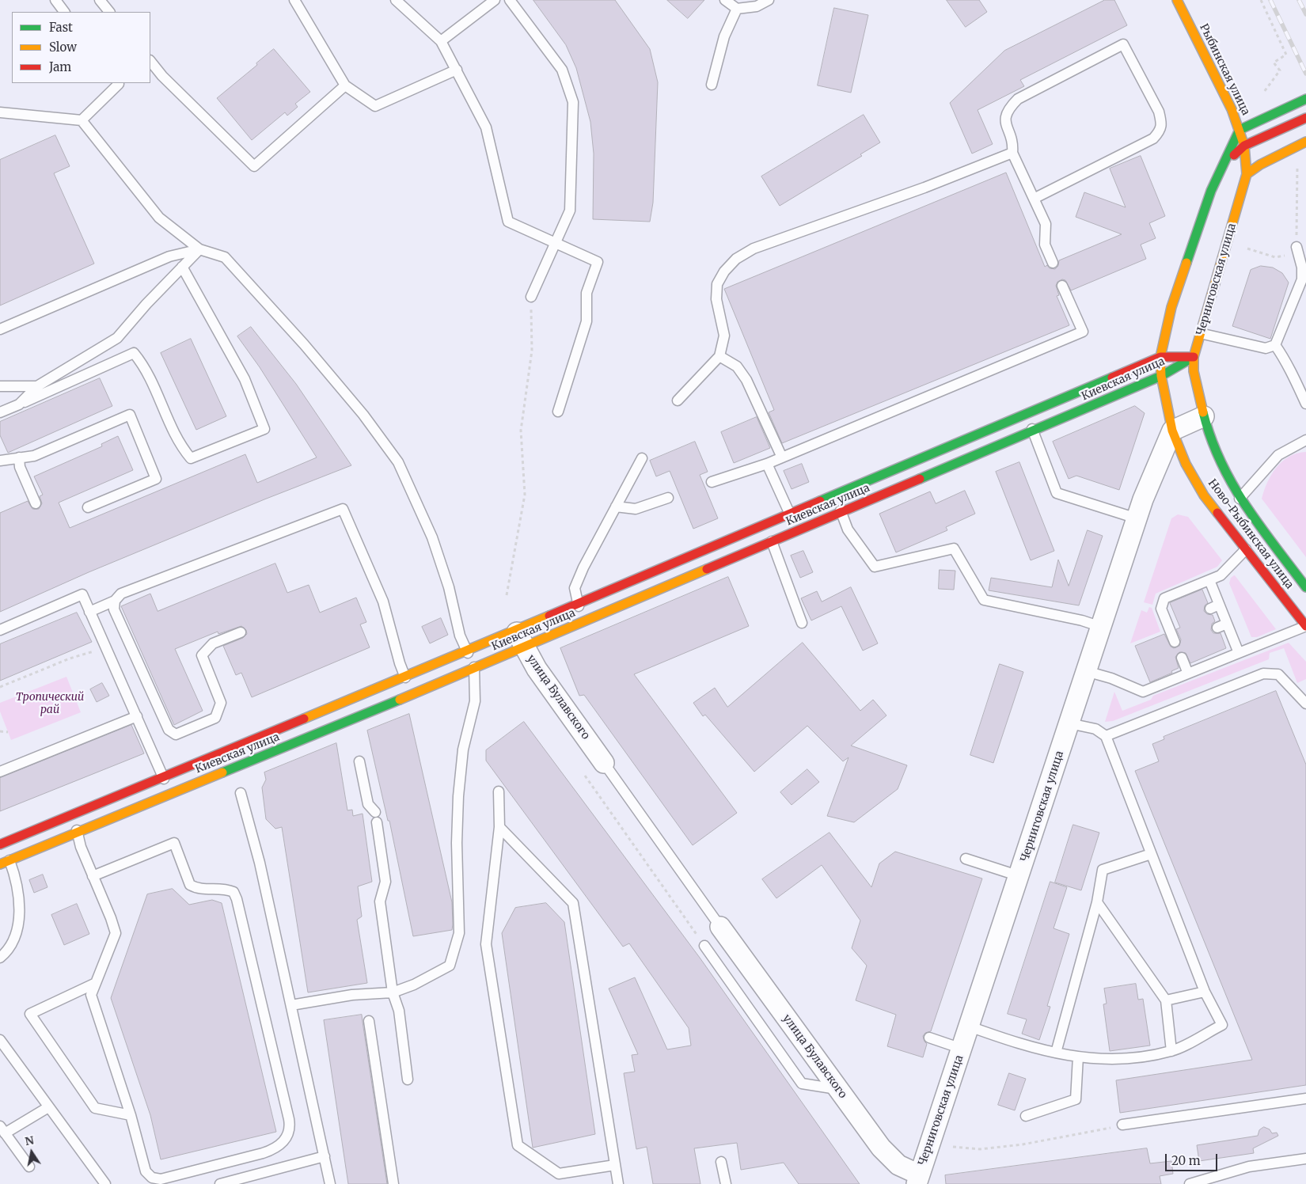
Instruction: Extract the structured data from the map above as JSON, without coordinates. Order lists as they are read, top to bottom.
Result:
{
  "streets": {
    "main road": [
      "Рыбинская улица",
      "Черниговская улица",
      "Киевская улица",
      "Ново-Рыбинская улица"
    ],
    "street": ["улица Булавского"]
  },
  "crossings": [
    ["Рыбинская улица", "Черниговская улица"],
    ["Черниговская улица", "Киевская улица"],
    ["Черниговская улица", "Ново-Рыбинская улица"],
    ["Черниговская улица", "улица Булавского"],
    ["Киевская улица", "улица Булавского"]
  ],
  "parks": ["Тропический рай"],
  "legend": ["Fast", "Slow", "Jam"],
  "scale_bar": "20 m",
  "north": "top"
}
